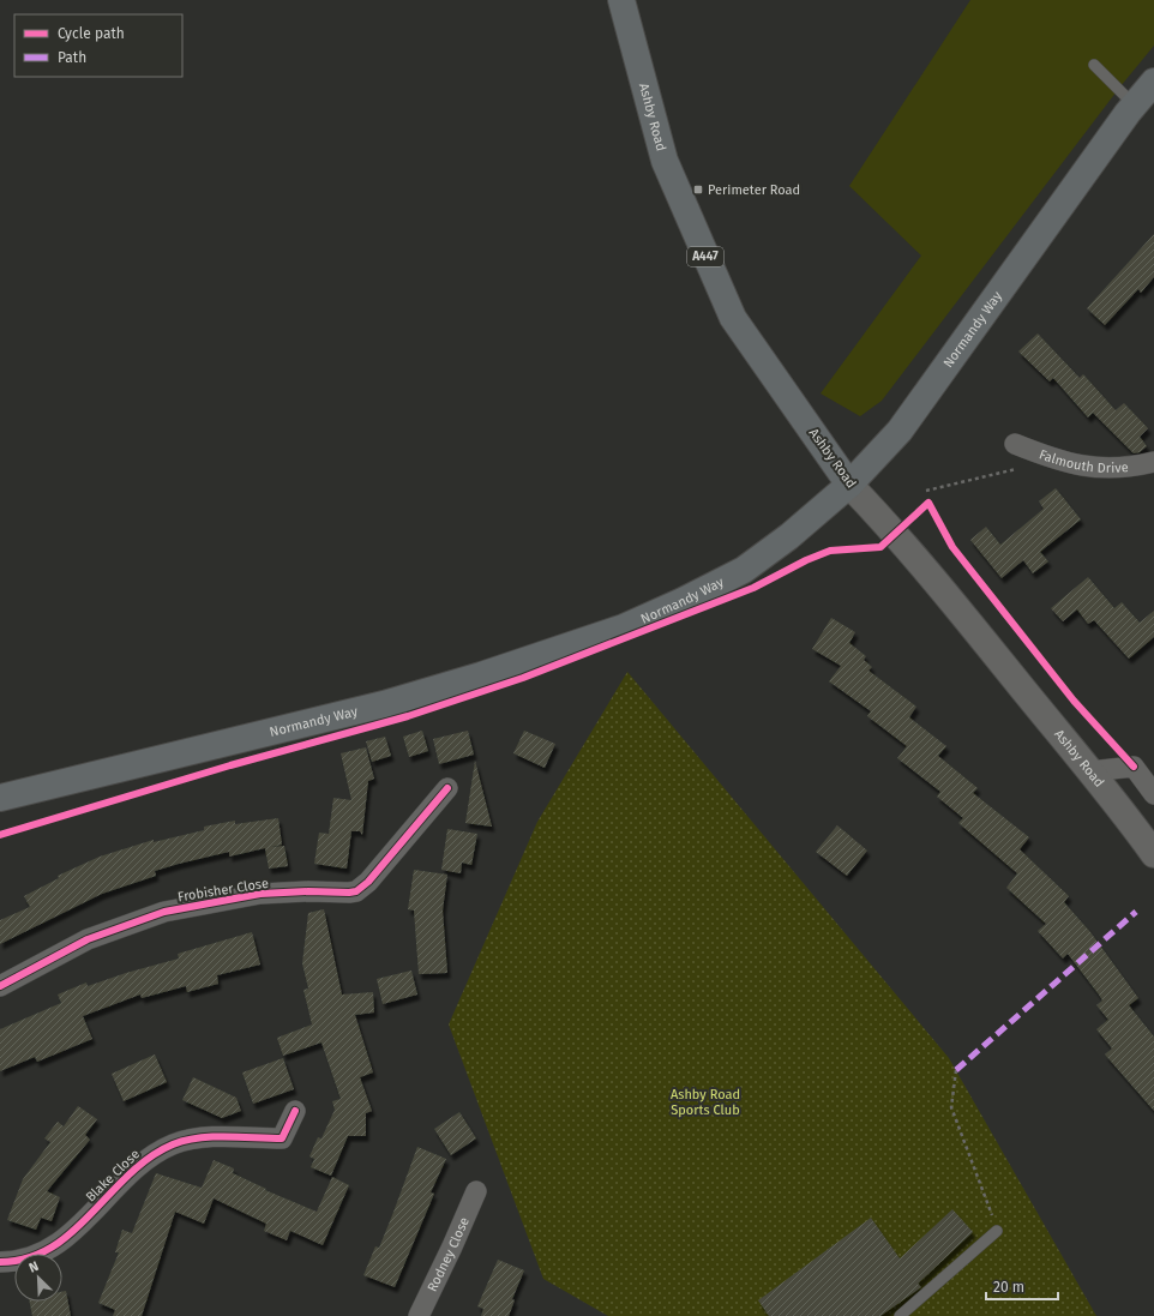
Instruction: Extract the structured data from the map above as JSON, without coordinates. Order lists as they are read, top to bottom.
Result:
{
  "streets": {
    "main road": ["Ashby Road", "A447", "Normandy Way"],
    "street": [
      "Falmouth Drive",
      "Frobisher Close",
      "Blake Close",
      "Rodney Close"
    ]
  },
  "crossings": [
    ["Ashby Road", "Normandy Way"]
  ],
  "parks": ["Ashby Road Sports Club"],
  "places": {
    "transit": ["Perimeter Road"]
  },
  "legend": ["Cycle path", "Path"],
  "scale_bar": "20 m",
  "north": "top left"
}
